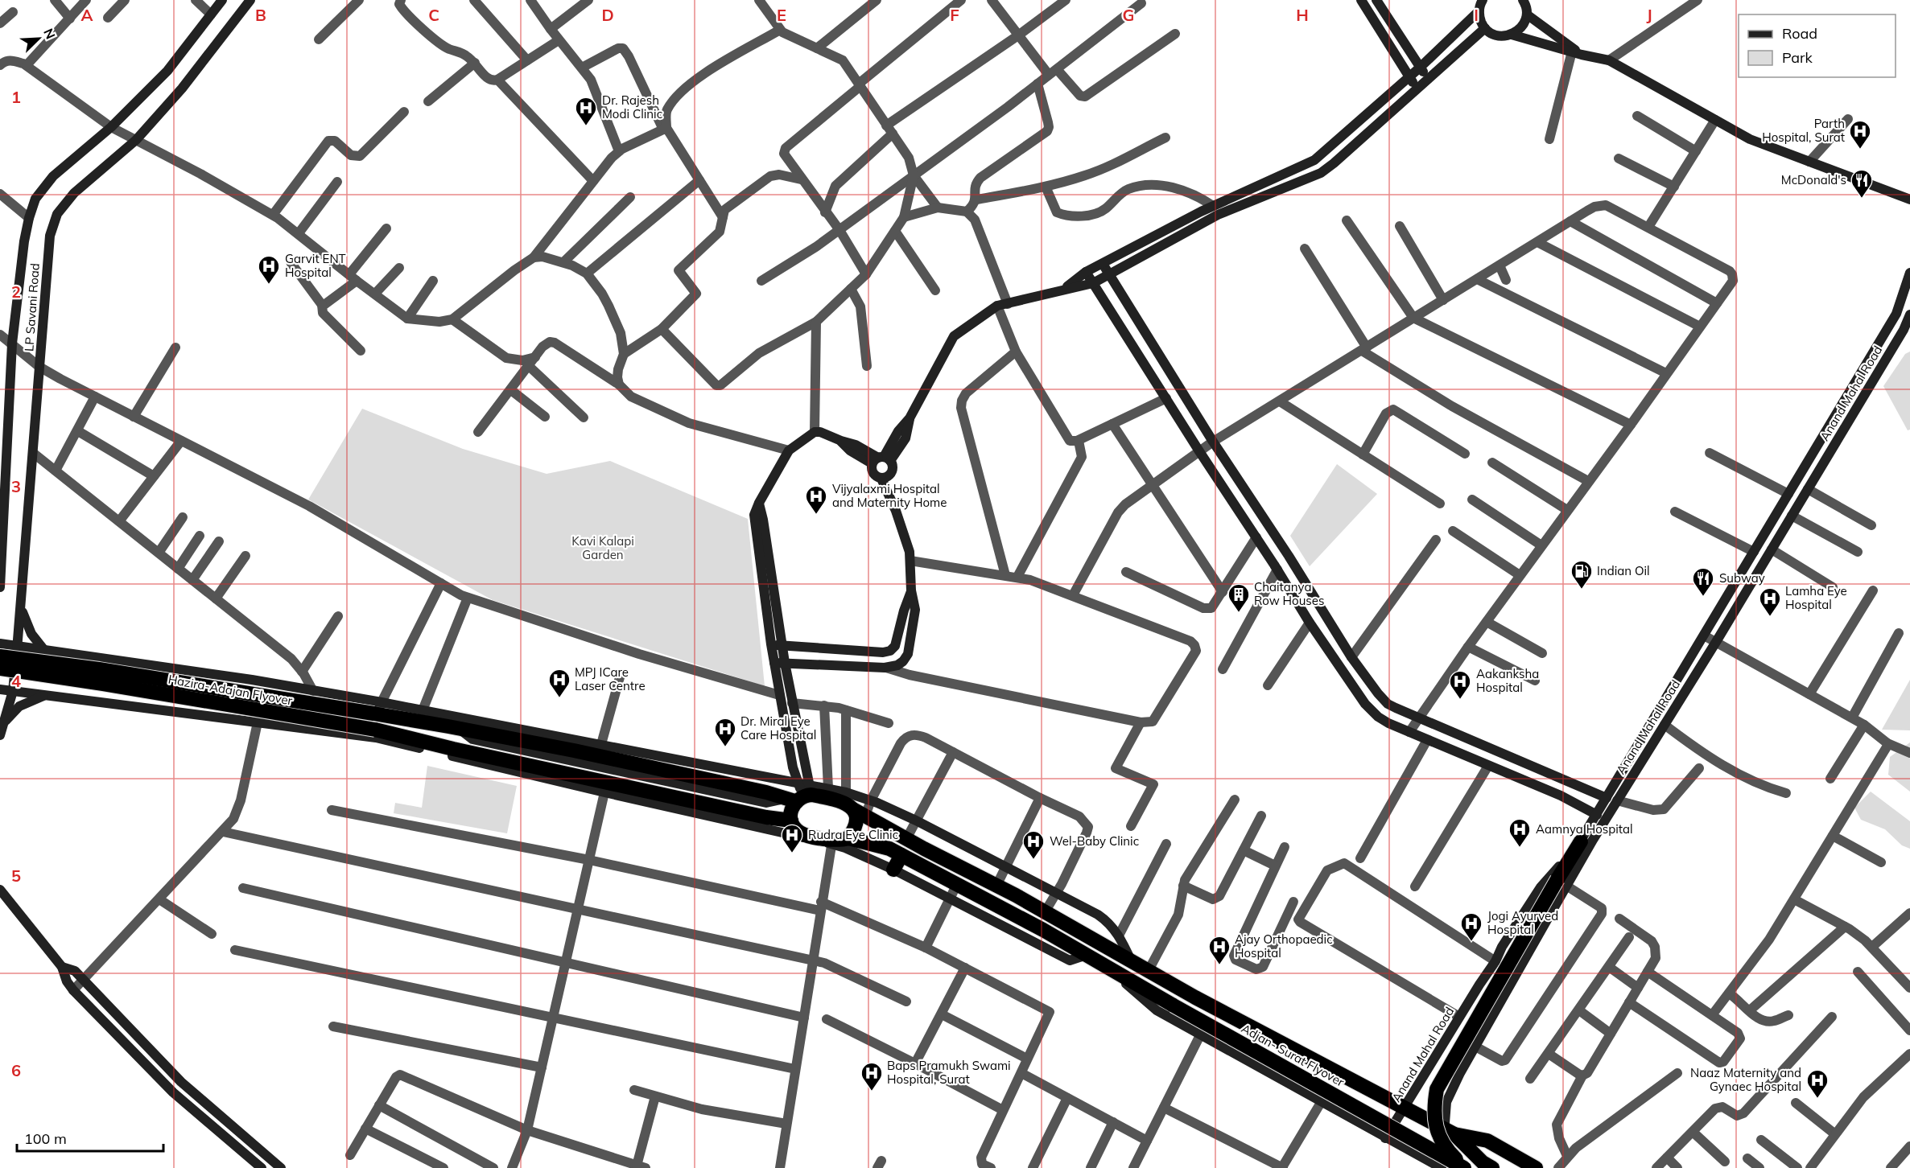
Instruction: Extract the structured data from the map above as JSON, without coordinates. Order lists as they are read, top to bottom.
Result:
{
  "streets": {
    "highway": ["Hazira-Adajan Flyover", "Adjan- Surat Flyover"],
    "street": ["LP Savani Road", "Anand Mahal Road"]
  },
  "crossings": [
    ["Anand Mahal Road", "Hazira-Adajan Flyover"]
  ],
  "parks": ["Kavi Kalapi Garden"],
  "places": {
    "hospital": [
      "Dr. Rajesh Modi Clinic",
      "Parth Hospital, Surat",
      "Garvit ENT Hospital",
      "Vijyalaxmi Hospital and Maternity Home",
      "Lamha Eye Hospital",
      "MPJ ICare Laser Centre",
      "Aakanksha Hospital",
      "Dr. Miral Eye Care Hospital",
      "Aamnya Hospital",
      "Rudra Eye Clinic",
      "Wel-Baby Clinic",
      "Jogi Ayurved Hospital",
      "Ajay Orthopaedic Hospital",
      "Baps Pramukh Swami Hospital, Surat",
      "Naaz Maternity and Gynaec Hospital"
    ],
    "restaurant": ["McDonald's", "Subway"],
    "fuel station": ["Indian Oil"],
    "building": ["Chaitanya Row Houses"]
  },
  "legend": ["Road", "Park"],
  "scale_bar": "100 m",
  "north": "top right",
  "grid": {
    "columns": [
      "A",
      "B",
      "C",
      "D",
      "E",
      "F",
      "G",
      "H",
      "I",
      "J"
    ],
    "rows": [
      "1",
      "2",
      "3",
      "4",
      "5",
      "6"
    ]
  }
}
